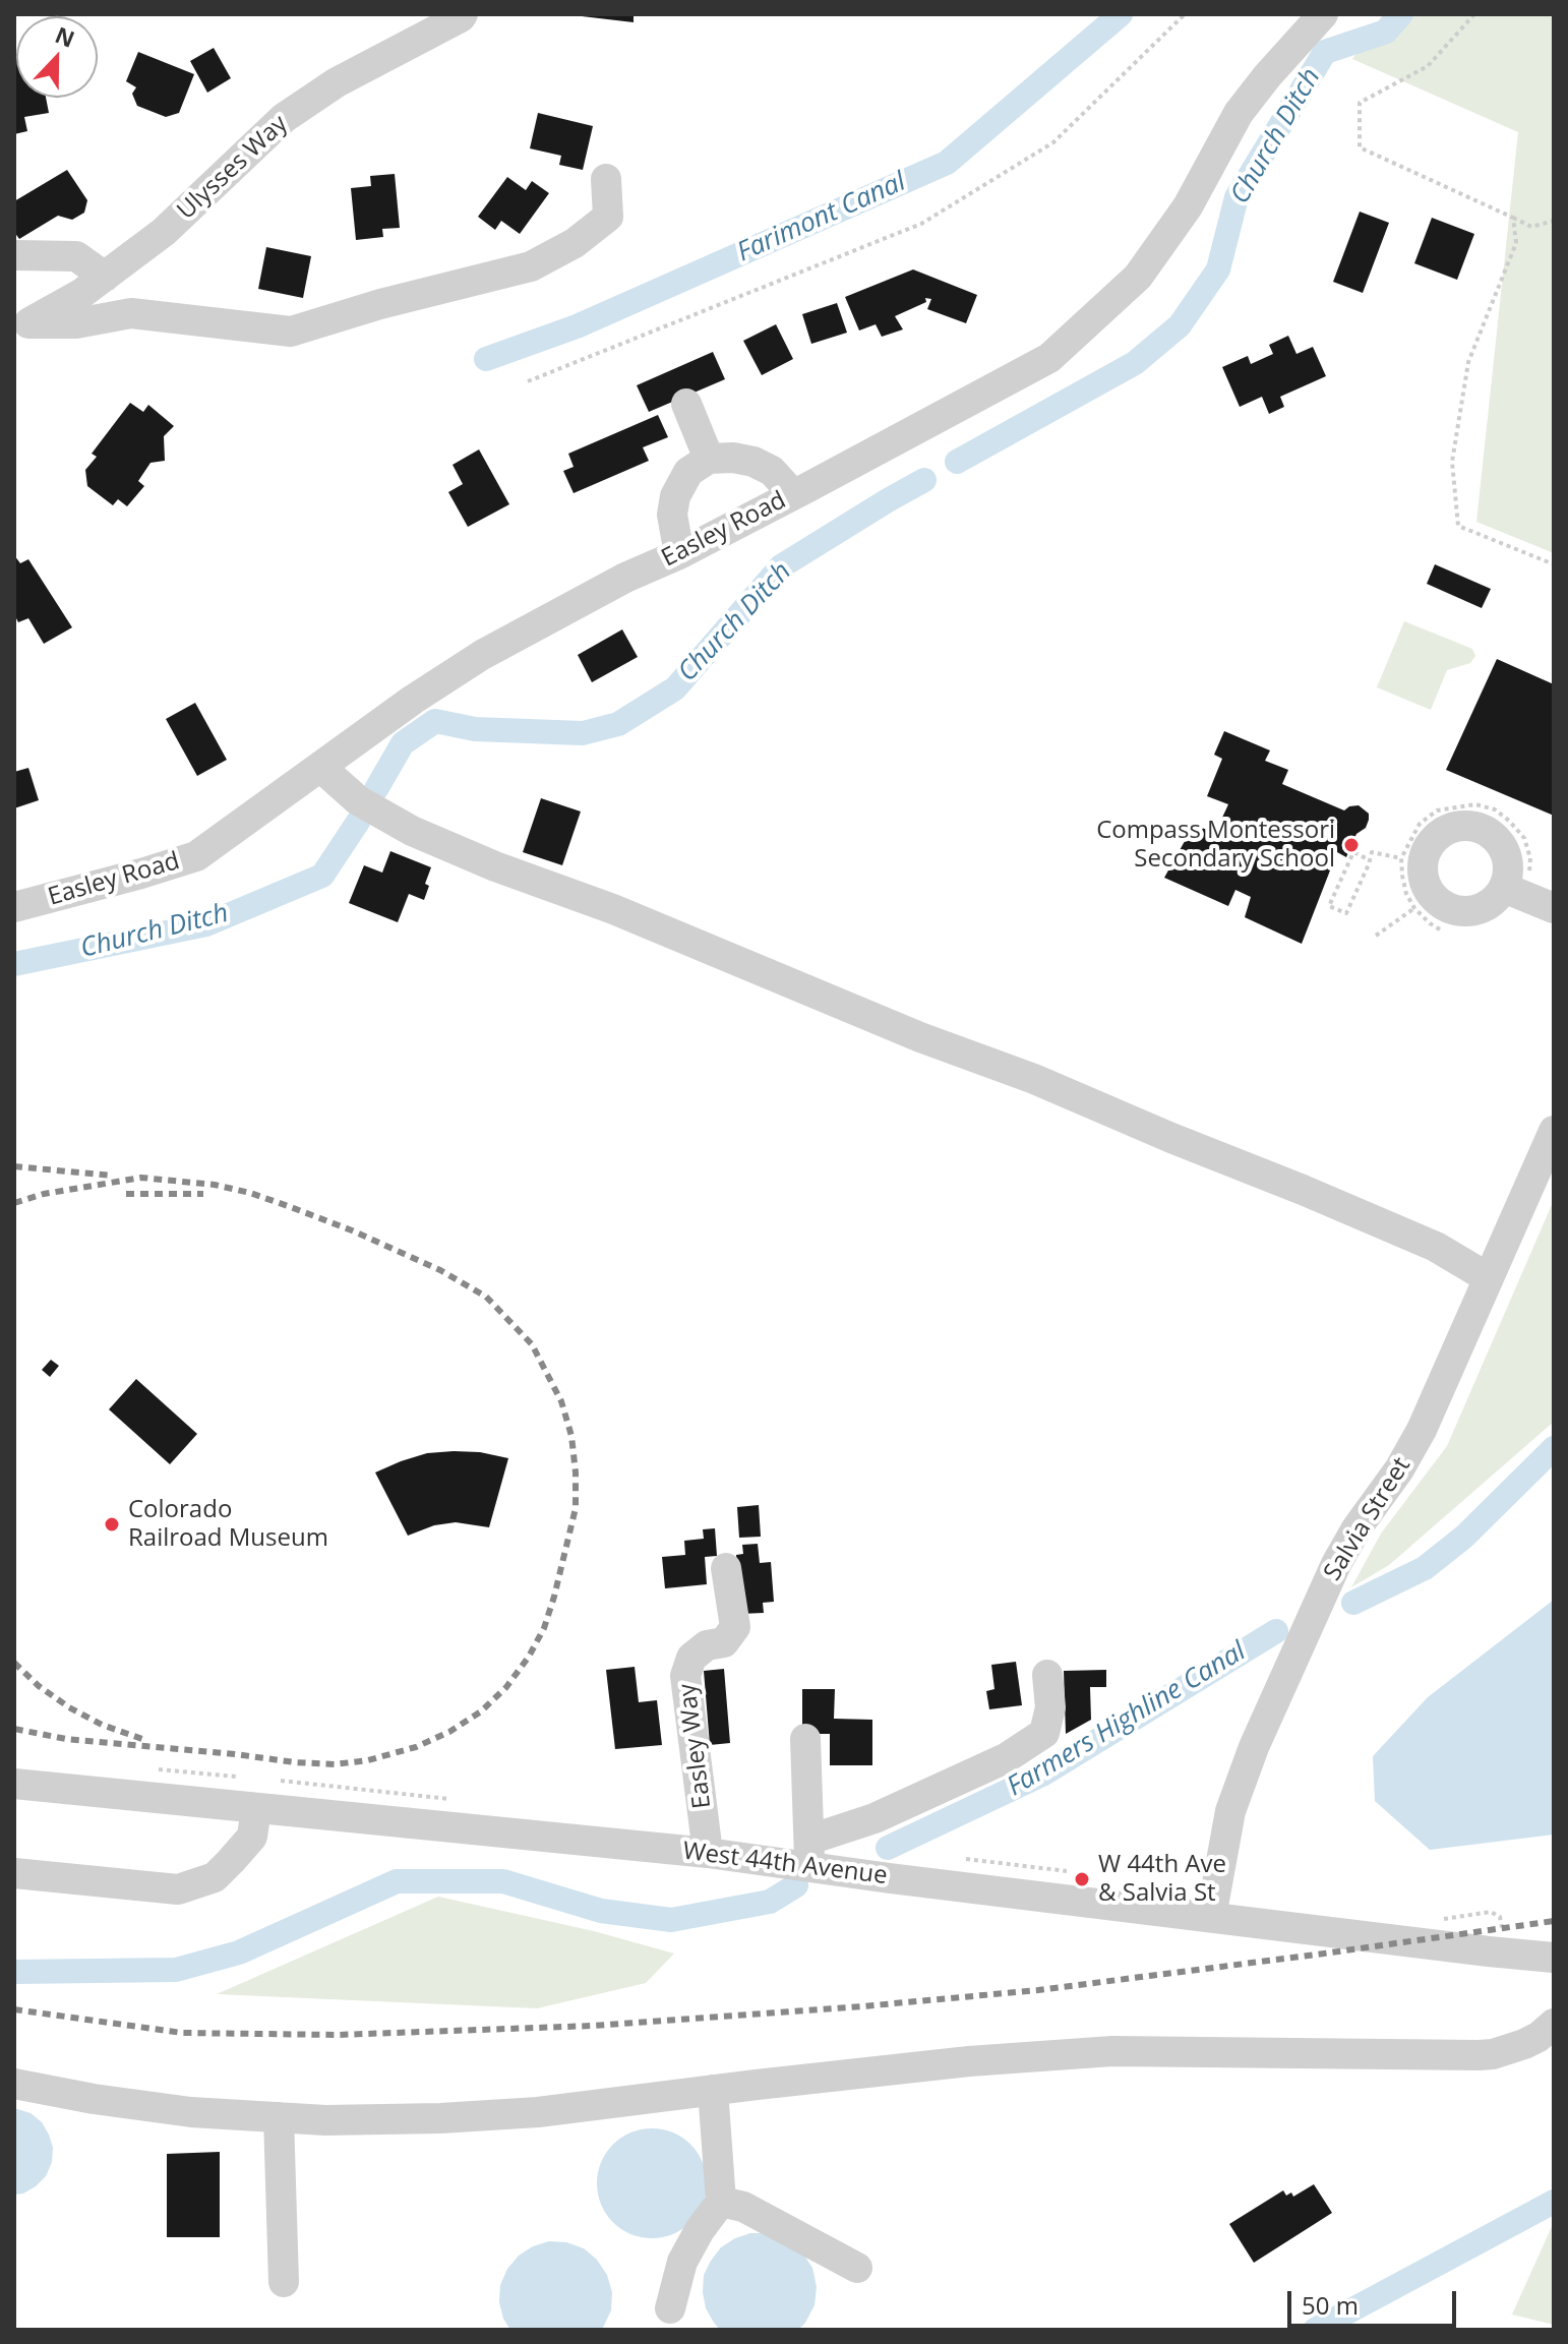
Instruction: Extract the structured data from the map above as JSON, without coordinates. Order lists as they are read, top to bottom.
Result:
{
  "streets": {
    "street": [
      "Ulysses Way",
      "Easley Road",
      "Salvia Street",
      "Easley Way",
      "West 44th Avenue"
    ]
  },
  "crossings": [
    ["Salvia Street", "West 44th Avenue"],
    ["Easley Way", "West 44th Avenue"]
  ],
  "water": ["Church Ditch", "Farimont Canal", "Farmers Highline Canal"],
  "places": ["Compass Montessori Secondary School", "Colorado Railroad Museum", "W 44th Ave & Salvia St"],
  "scale_bar": "50 m",
  "north": "top"
}
